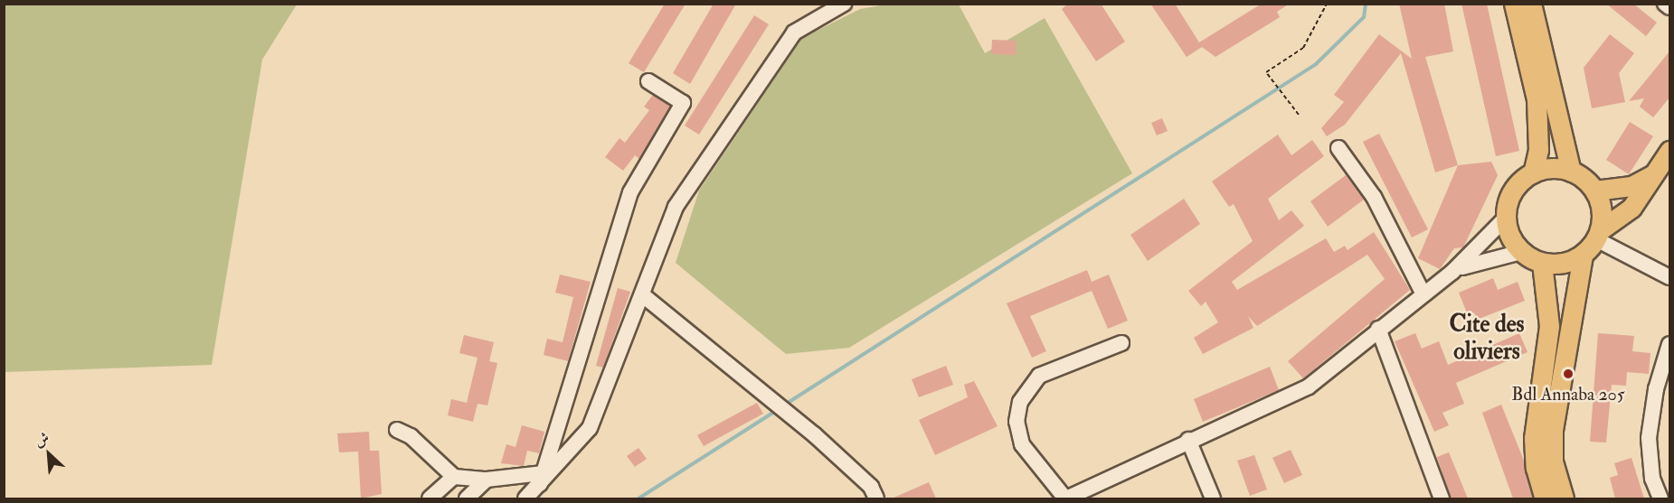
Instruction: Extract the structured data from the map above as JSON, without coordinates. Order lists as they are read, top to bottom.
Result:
{
  "districts": ["Cite des oliviers"],
  "places": ["Bdl Annaba 205"],
  "north": "top left"
}
